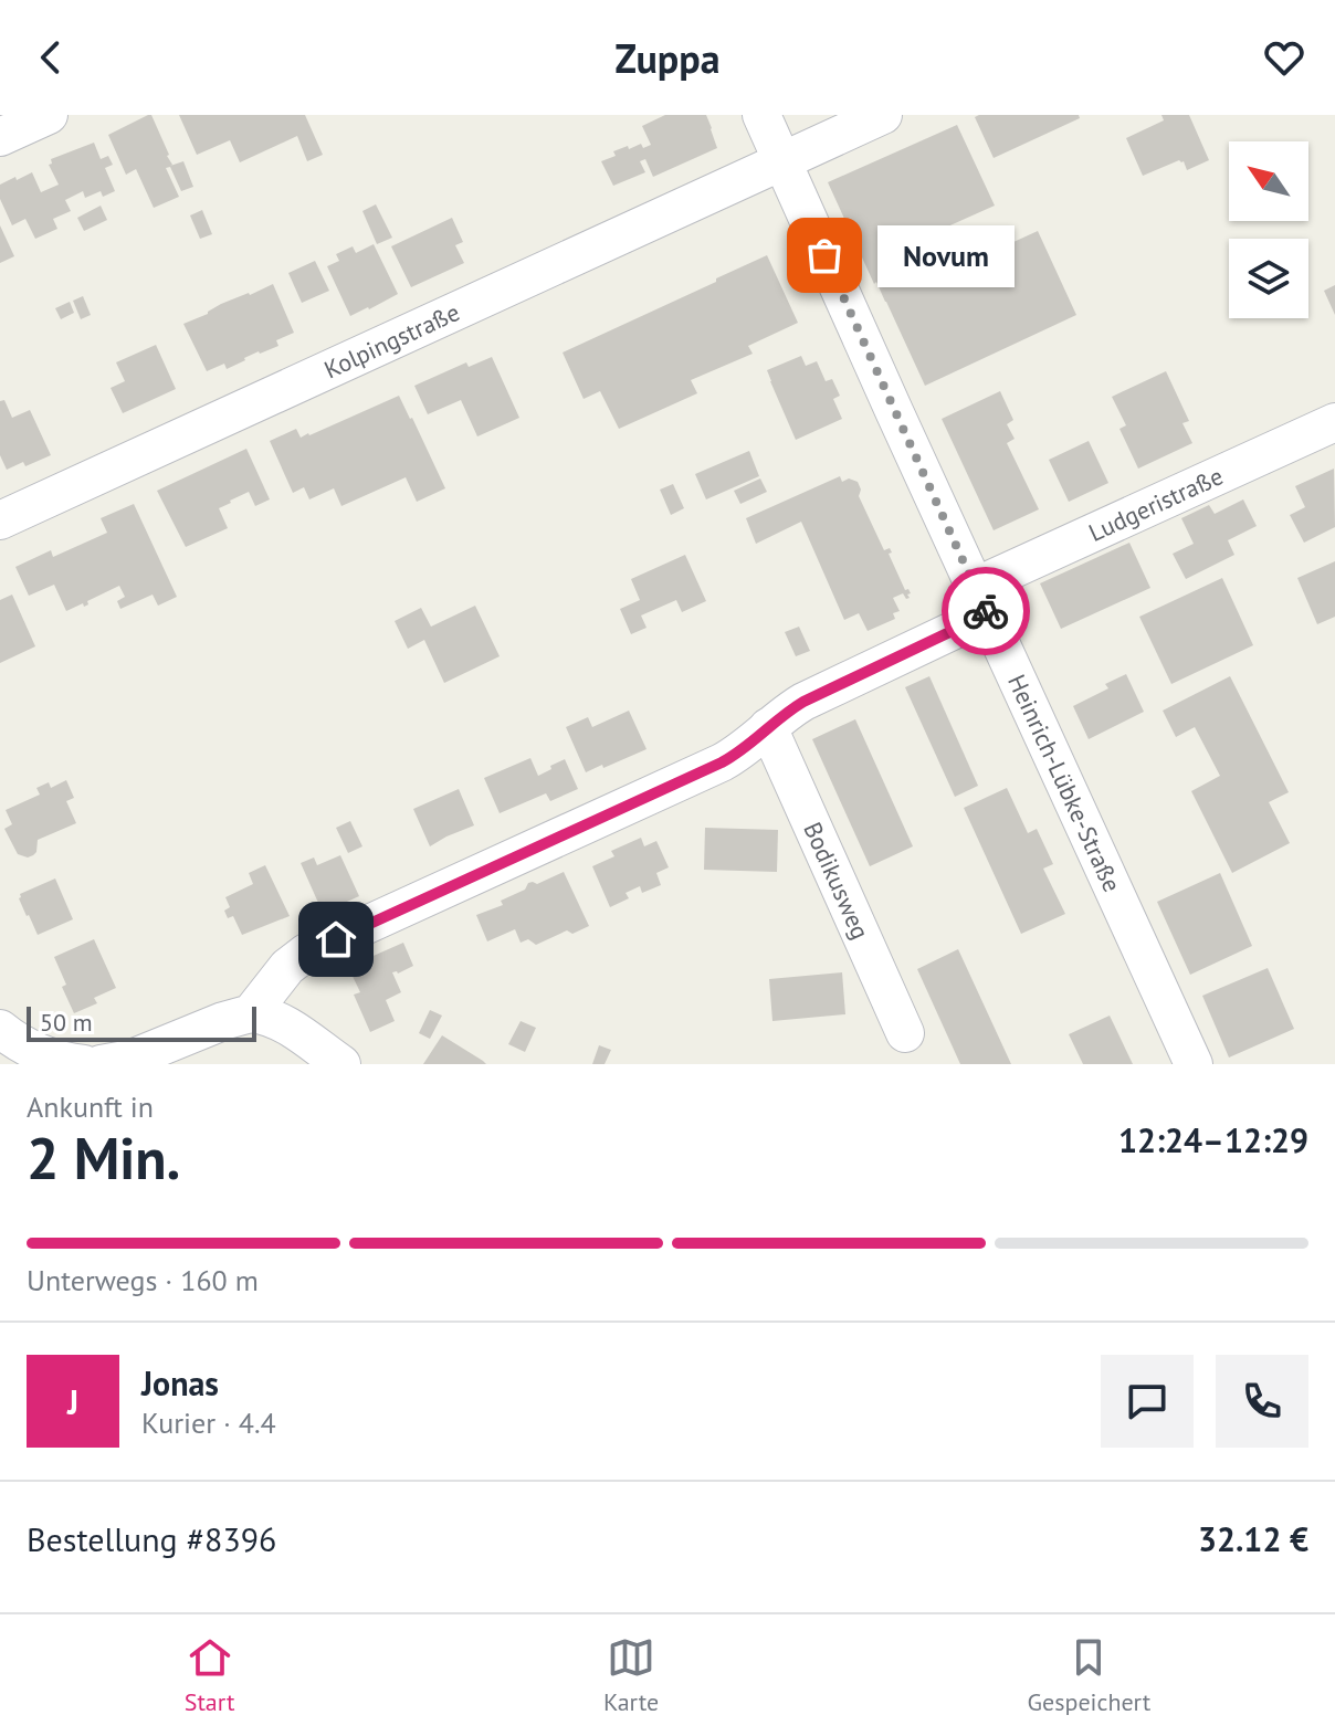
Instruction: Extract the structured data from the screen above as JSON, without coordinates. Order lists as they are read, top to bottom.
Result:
{
  "streets": {
    "street": [
      "Kolpingstraße",
      "Ludgeristraße",
      "Heinrich-Lübke-Straße",
      "Bodikusweg"
    ]
  },
  "crossings": [
    ["Kolpingstraße", "Heinrich-Lübke-Straße"],
    ["Ludgeristraße", "Heinrich-Lübke-Straße"],
    ["Ludgeristraße", "Bodikusweg"]
  ],
  "places": ["Novum"],
  "scale_bar": "50 m",
  "north": "top left",
  "page": {
    "header": "Zuppa",
    "bubble": "Novum",
    "scale": "50 m",
    "heading": ["2 Min.", "Ankunft in", "12:24–12:29"],
    "panel": [
      "Jonas",
      "Kurier · 4.4",
      "Bestellung #8396",
      "32.12 €"
    ],
    "bar": "Unterwegs · 160 m",
    "round": "J",
    "tabs": ["Start", "Karte", "Gespeichert"]
  }
}
